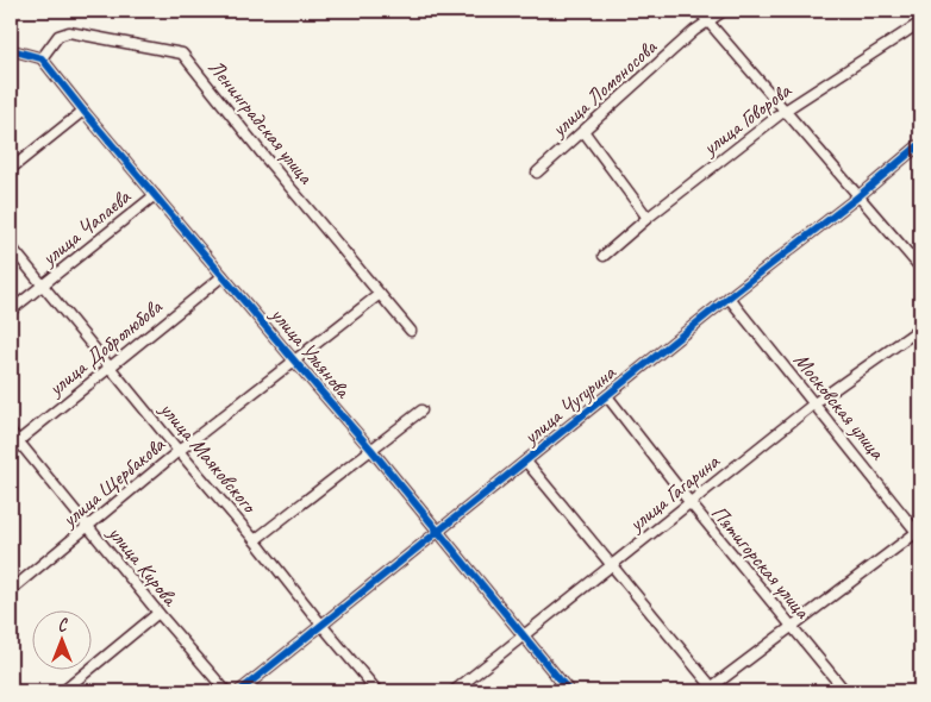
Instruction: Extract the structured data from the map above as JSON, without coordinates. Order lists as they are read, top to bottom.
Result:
{
  "streets": {
    "street": [
      "улица Ломоносова",
      "улица Говорова",
      "Ленинградская улица",
      "улица Чапаева",
      "улица Добролюбова",
      "улица Ульянова",
      "улица Чугурина",
      "Московская улица",
      "улица Маяковского",
      "улица Щербакова",
      "улица Гагарина",
      "Пятигорская улица",
      "улица Кирова"
    ]
  },
  "crossings": [
    ["Ленинградская улица", "улица Ульянова"],
    ["Ленинградская улица", "улица Щербакова"],
    ["улица Чапаева", "улица Ульянова"],
    ["улица Чапаева", "улица Маяковского"],
    ["улица Добролюбова", "улица Ульянова"],
    ["улица Добролюбова", "улица Маяковского"],
    ["улица Добролюбова", "улица Кирова"],
    ["улица Ульянова", "улица Чугурина"],
    ["улица Ульянова", "улица Щербакова"],
    ["улица Ульянова", "улица Гагарина"],
    ["улица Чугурина", "Московская улица"],
    ["улица Чугурина", "улица Маяковского"],
    ["улица Чугурина", "Пятигорская улица"],
    ["Московская улица", "улица Гагарина"],
    ["улица Маяковского", "улица Щербакова"],
    ["улица Щербакова", "улица Кирова"],
    ["улица Гагарина", "Пятигорская улица"]
  ],
  "north": "top"
}
